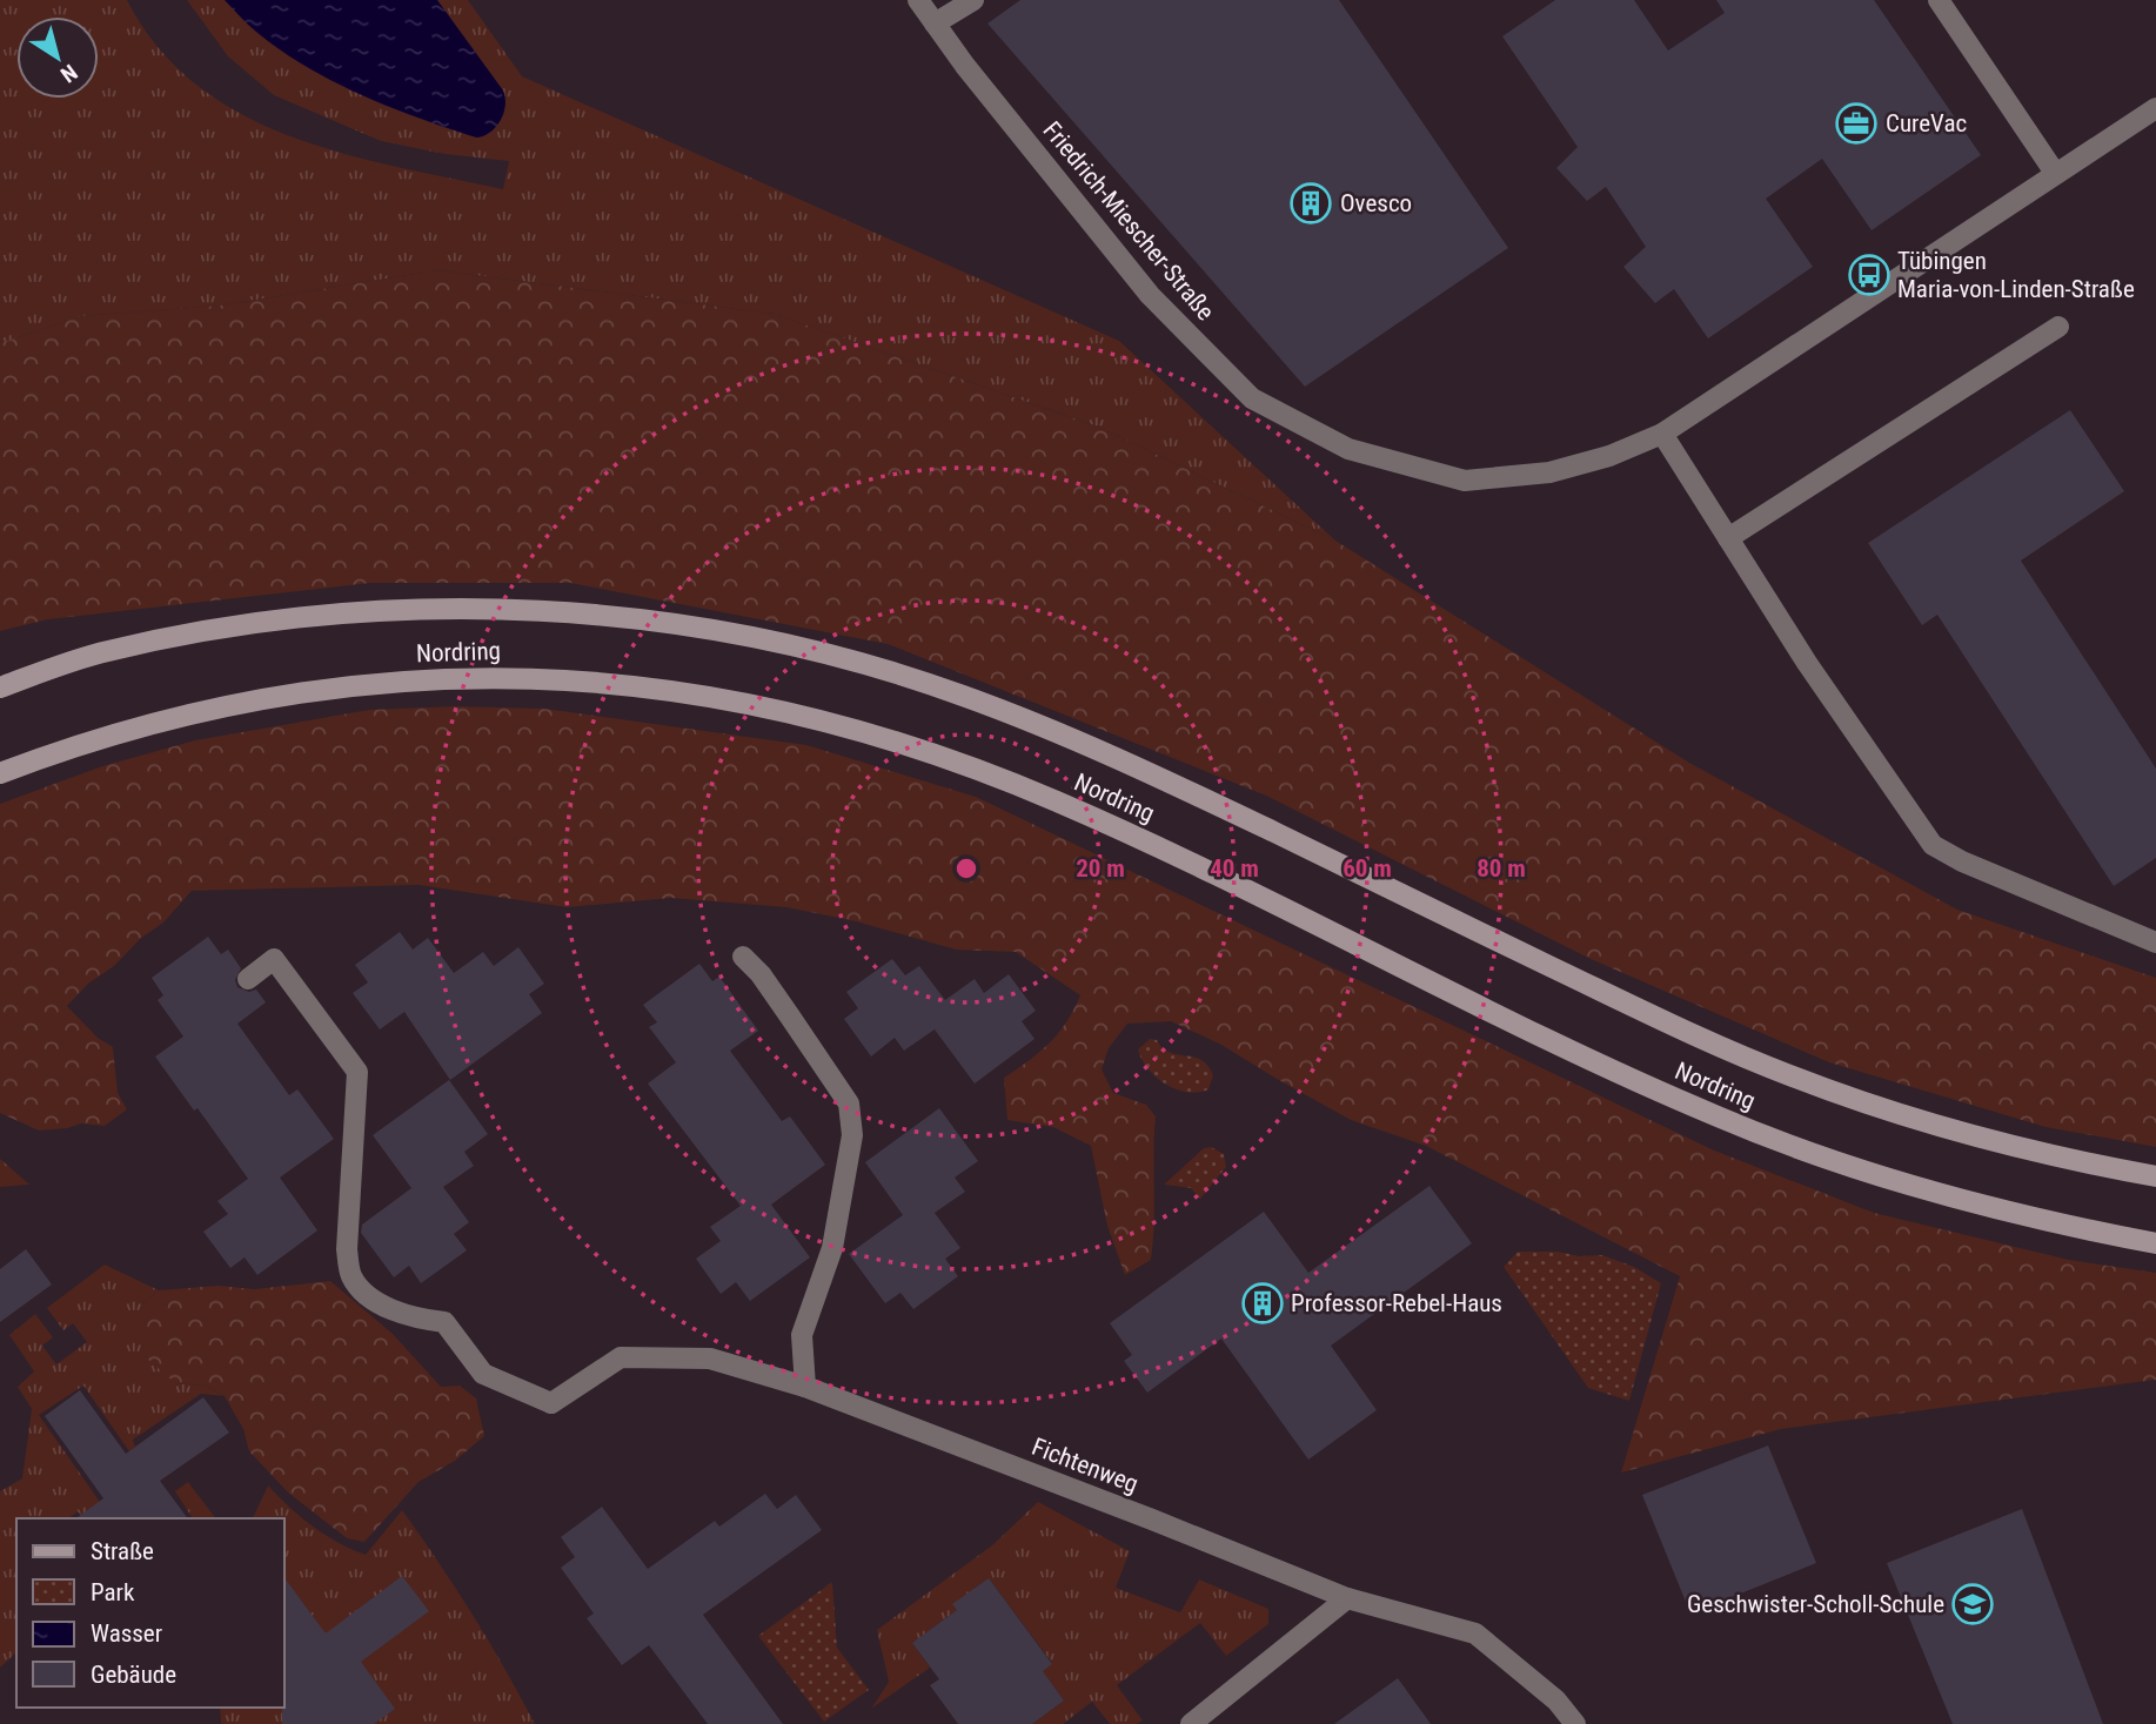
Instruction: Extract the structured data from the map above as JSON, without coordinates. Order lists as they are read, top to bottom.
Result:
{
  "streets": {
    "street": ["Friedrich-Miescher-Straße", "Nordring", "Fichtenweg"]
  },
  "places": {
    "office": ["CureVac"],
    "building": ["Ovesco", "Professor-Rebel-Haus"],
    "bus stop": ["Tübingen Maria-von-Linden-Straße"],
    "school or university": ["Geschwister-Scholl-Schule"]
  },
  "legend": [
    "Straße",
    "Park",
    "Wasser",
    "Gebäude"
  ],
  "north": "bottom right",
  "rings": [
    "20 m",
    "40 m",
    "60 m",
    "80 m"
  ]
}
